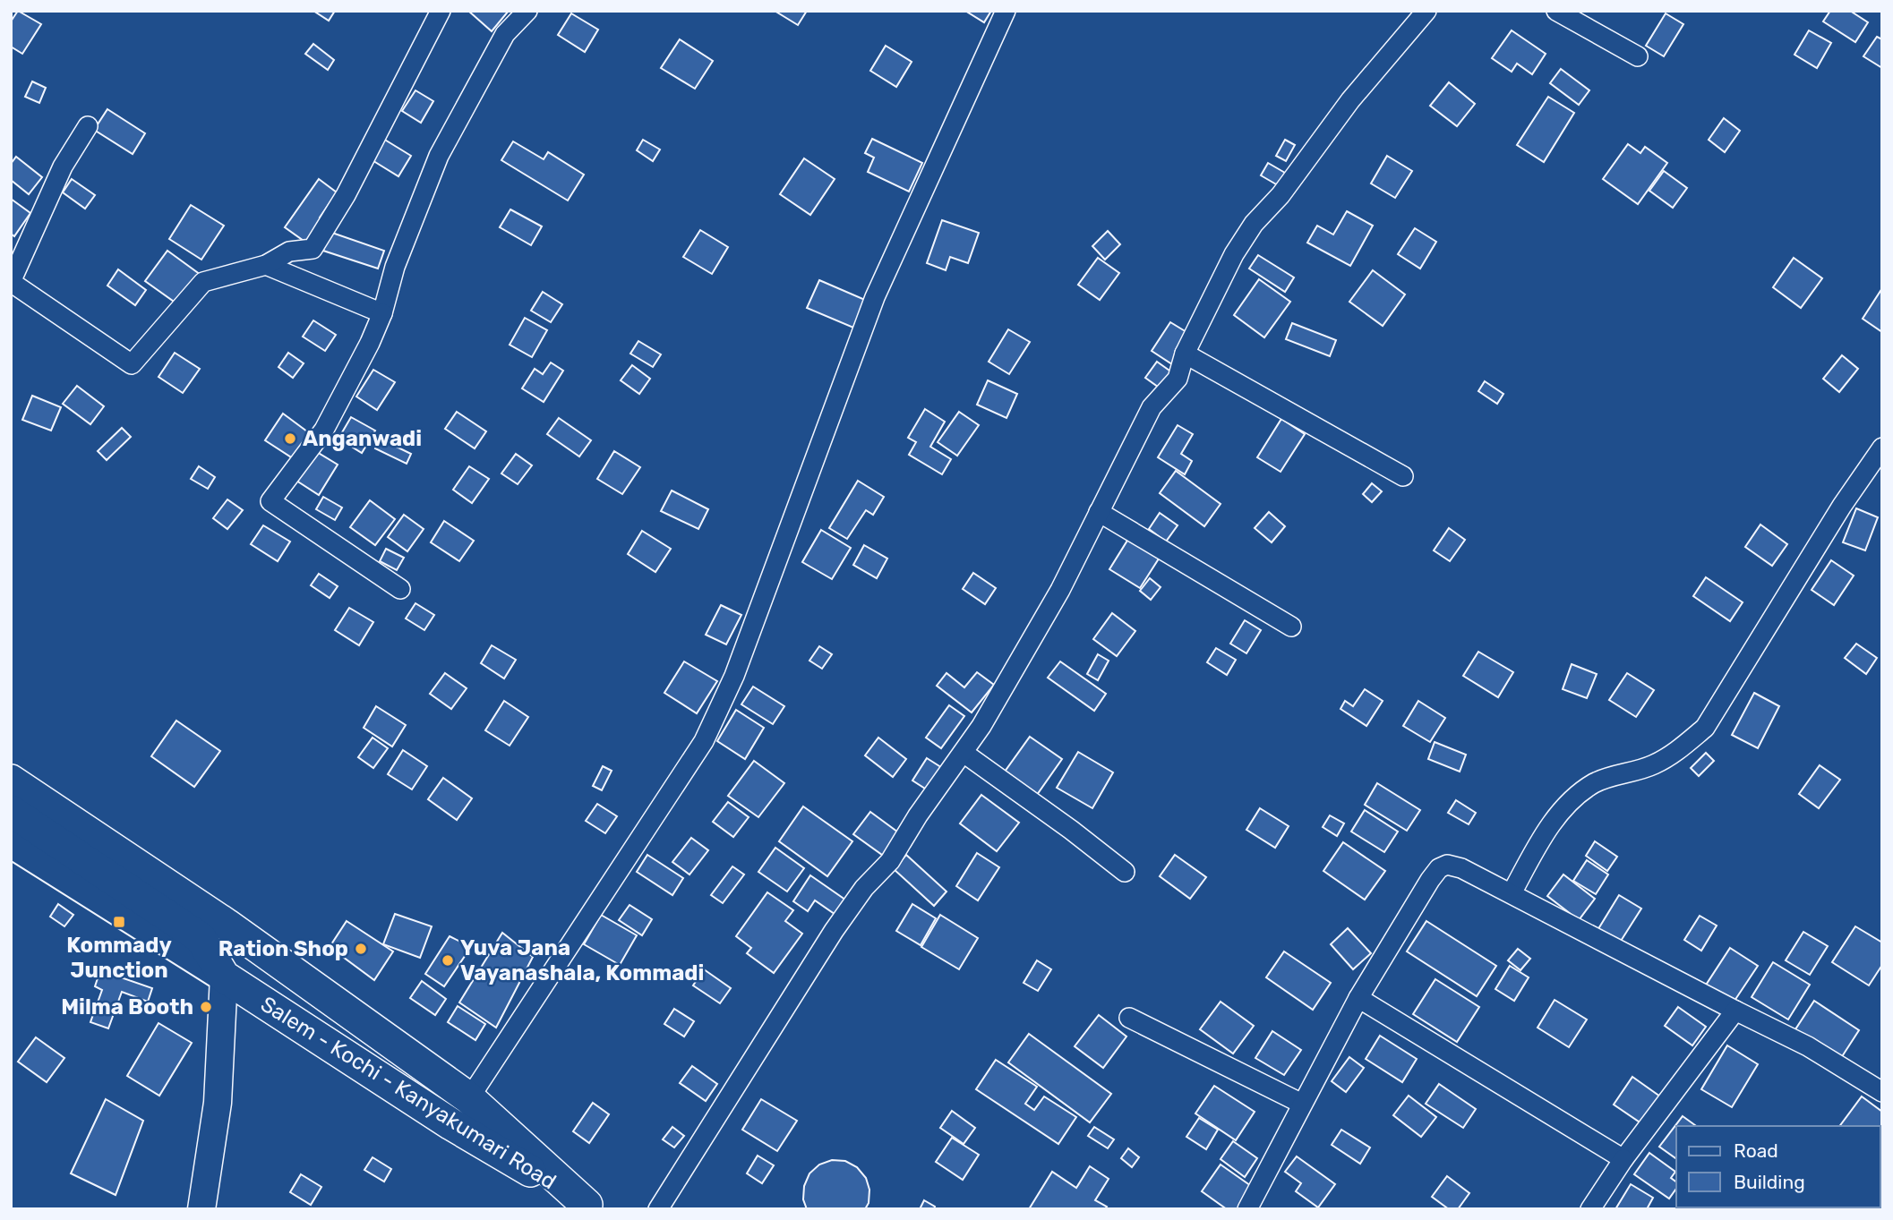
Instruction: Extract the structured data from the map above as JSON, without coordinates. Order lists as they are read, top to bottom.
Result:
{
  "streets": {
    "highway": ["Salem - Kochi - Kanyakumari Road"]
  },
  "places": {
    "other": [
      "Anganwadi",
      "Ration Shop",
      "Yuva Jana Vayanashala, Kommadi",
      "Milma Booth"
    ],
    "transit": ["Kommady Junction"]
  },
  "legend": ["Road", "Building"]
}
